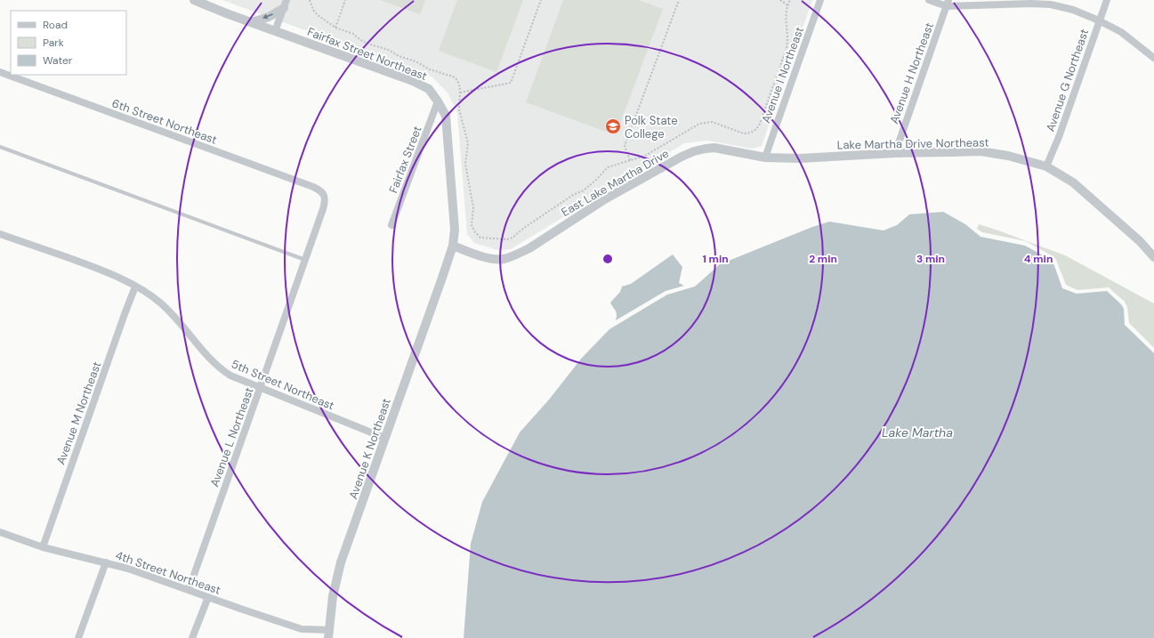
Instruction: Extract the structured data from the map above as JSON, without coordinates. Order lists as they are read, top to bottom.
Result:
{
  "streets": {
    "street": [
      "Fairfax Street Northeast",
      "Avenue H Northeast",
      "Avenue I Northeast",
      "Avenue G Northeast",
      "6th Street Northeast",
      "Lake Martha Drive Northeast",
      "Fairfax Street",
      "East Lake Martha Drive",
      "5th Street Northeast",
      "Avenue M Northeast",
      "Avenue L Northeast",
      "Avenue K Northeast",
      "4th Street Northeast"
    ]
  },
  "crossings": [
    ["Fairfax Street Northeast", "Fairfax Street"],
    ["Fairfax Street Northeast", "East Lake Martha Drive"],
    ["Fairfax Street Northeast", "Avenue K Northeast"],
    ["Avenue H Northeast", "Lake Martha Drive Northeast"],
    ["Avenue I Northeast", "Lake Martha Drive Northeast"],
    ["Avenue I Northeast", "East Lake Martha Drive"],
    ["Avenue G Northeast", "Lake Martha Drive Northeast"],
    ["6th Street Northeast", "Avenue L Northeast"],
    ["Lake Martha Drive Northeast", "East Lake Martha Drive"],
    ["5th Street Northeast", "Avenue M Northeast"],
    ["5th Street Northeast", "Avenue L Northeast"],
    ["5th Street Northeast", "Avenue K Northeast"],
    ["Avenue M Northeast", "4th Street Northeast"],
    ["Avenue L Northeast", "4th Street Northeast"],
    ["Avenue K Northeast", "4th Street Northeast"]
  ],
  "water": ["Lake Martha"],
  "places": {
    "school or university": ["Polk State College"]
  },
  "legend": ["Road", "Park", "Water"],
  "rings": [
    "1 min",
    "2 min",
    "3 min",
    "4 min"
  ]
}
